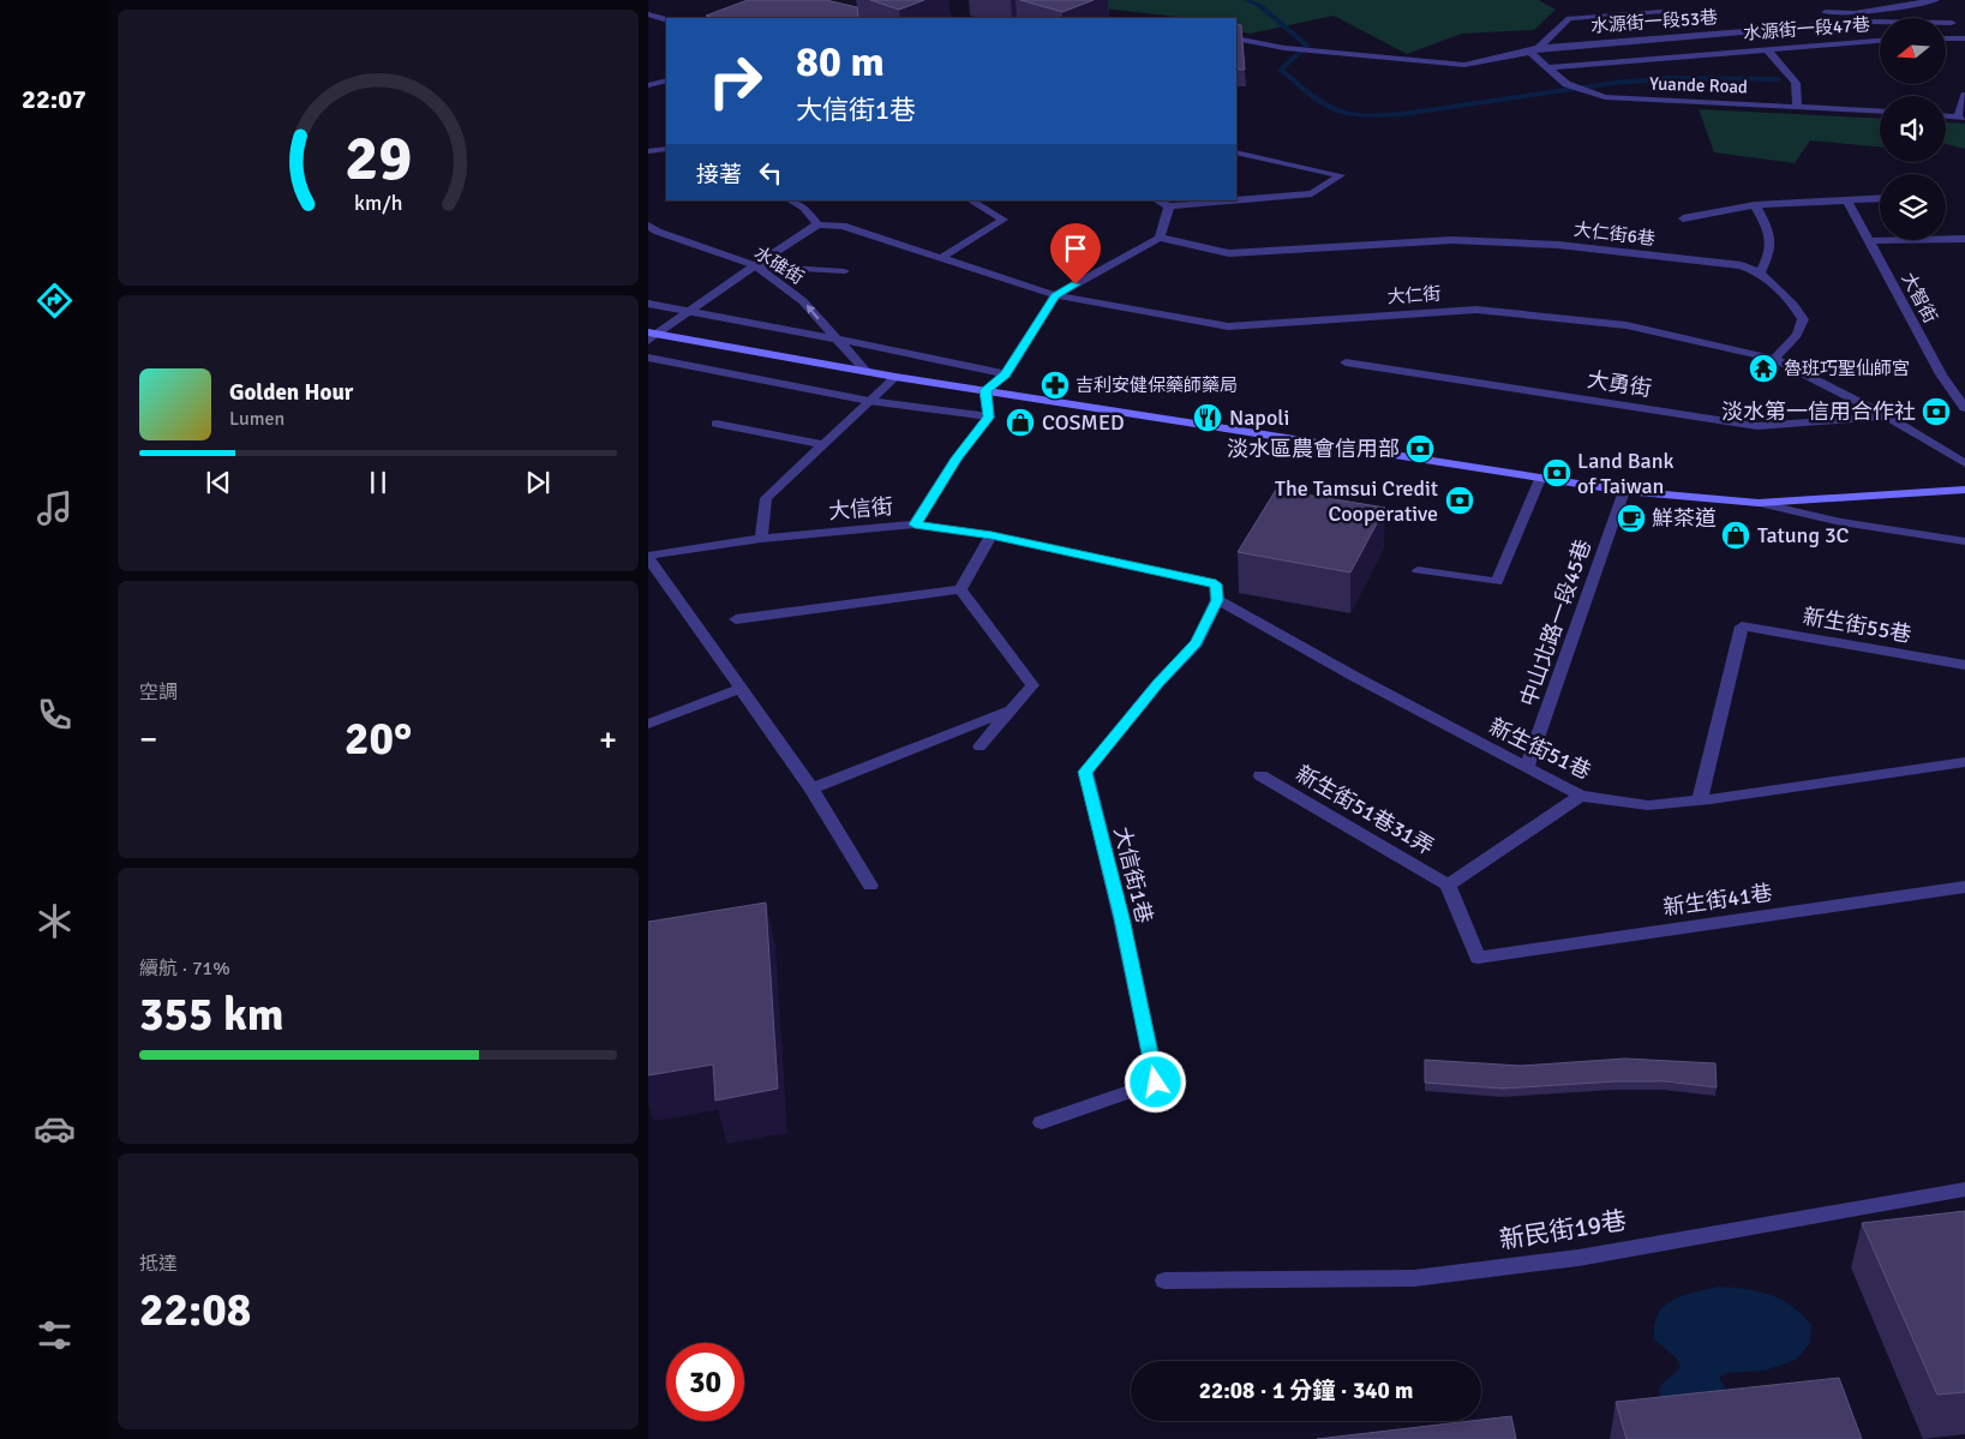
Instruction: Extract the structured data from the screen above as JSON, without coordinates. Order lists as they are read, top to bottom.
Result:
{
  "streets": {
    "street": [
      "水源街一段53巷",
      "水源街一段47巷",
      "Yuande Road",
      "大仁街6巷",
      "水碓街",
      "大仁街",
      "大智街",
      "大勇街",
      "大信街",
      "中山北路一段45巷",
      "新生街55巷",
      "新生街51巷",
      "新生街51巷31弄",
      "大信街1巷",
      "新生街41巷",
      "新民街19巷"
    ]
  },
  "crossings": [
    ["水源街一段53巷", "Yuande Road"],
    ["水源街一段47巷", "Yuande Road"],
    ["大仁街6巷", "大智街"],
    ["大仁街", "大勇街"],
    ["大信街", "新生街51巷"],
    ["大信街", "大信街1巷"],
    ["中山北路一段45巷", "新生街51巷"],
    ["新生街55巷", "新生街51巷"],
    ["新生街51巷", "大信街1巷"],
    ["新生街51巷31弄", "新生街41巷"]
  ],
  "one_way": ["水碓街"],
  "places": {
    "temple": ["魯班巧聖仙師宮"],
    "pharmacy": ["吉利安健保藥師藥局"],
    "bank": [
      "淡水第一信用合作社",
      "淡水區農會信用部",
      "Land Bank of Taiwan",
      "The Tamsui Credit Cooperative"
    ],
    "restaurant": ["Napoli"],
    "shop": ["COSMED", "Tatung 3C"],
    "cafe": ["鮮茶道"]
  },
  "north": "left",
  "page": {
    "tabs": "22:07",
    "turn": ["80 m", "大信街1巷"],
    "then": "接著",
    "song": ["Golden Hour", "Lumen"],
    "tile": [
      "空調",
      ["續航 · 71%", "355 km"],
      ["抵達", "22:08"]
    ],
    "heat": ["−", "20°", "+"],
    "limit": "30",
    "trip": "22:08 · 1 分鐘 · 340 m",
    "gauge": ["29", "km/h"]
  }
}
